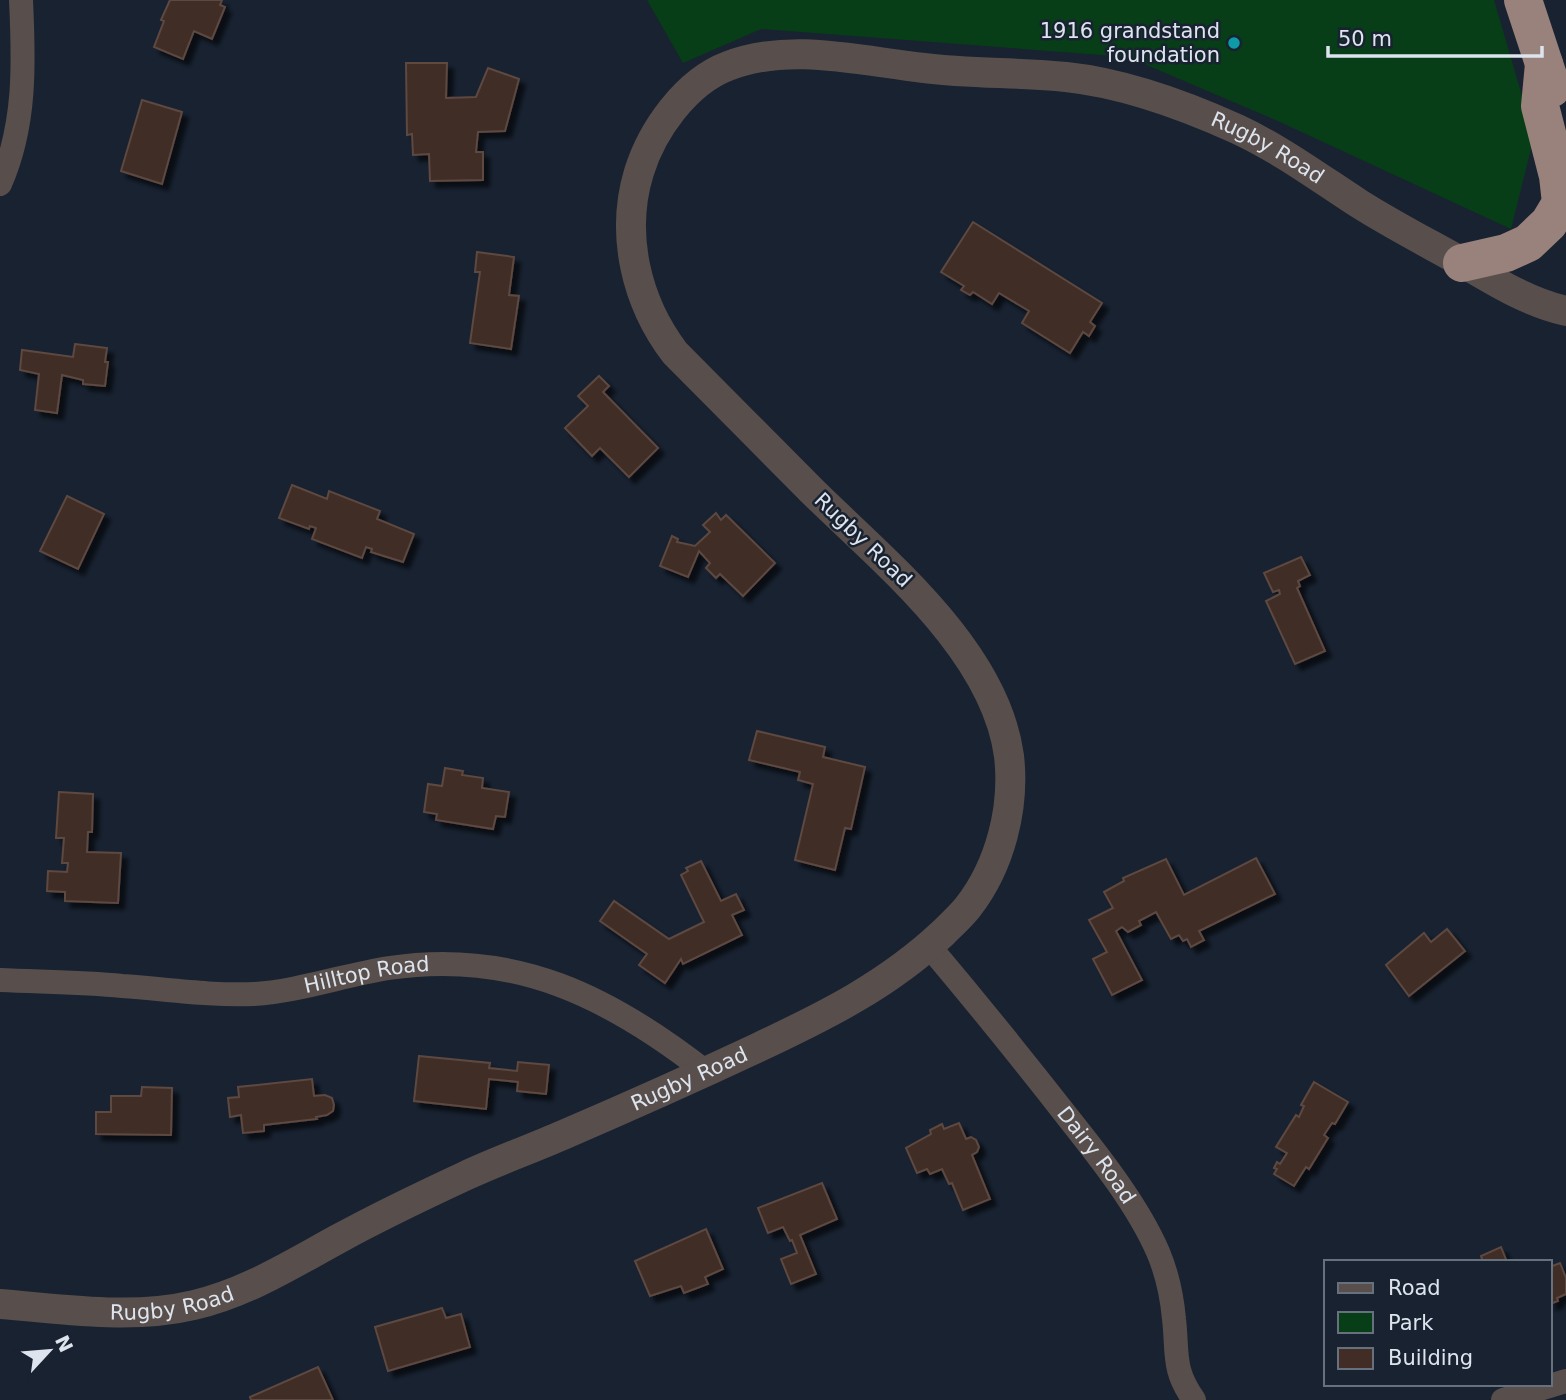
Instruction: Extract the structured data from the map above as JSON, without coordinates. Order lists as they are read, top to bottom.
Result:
{
  "streets": {
    "street": ["Rugby Road", "Hilltop Road", "Dairy Road"]
  },
  "crossings": [
    ["Rugby Road", "Hilltop Road"],
    ["Rugby Road", "Dairy Road"]
  ],
  "places": ["1916 grandstand foundation"],
  "legend": ["Road", "Park", "Building"],
  "scale_bar": "50 m",
  "north": "top right"
}
